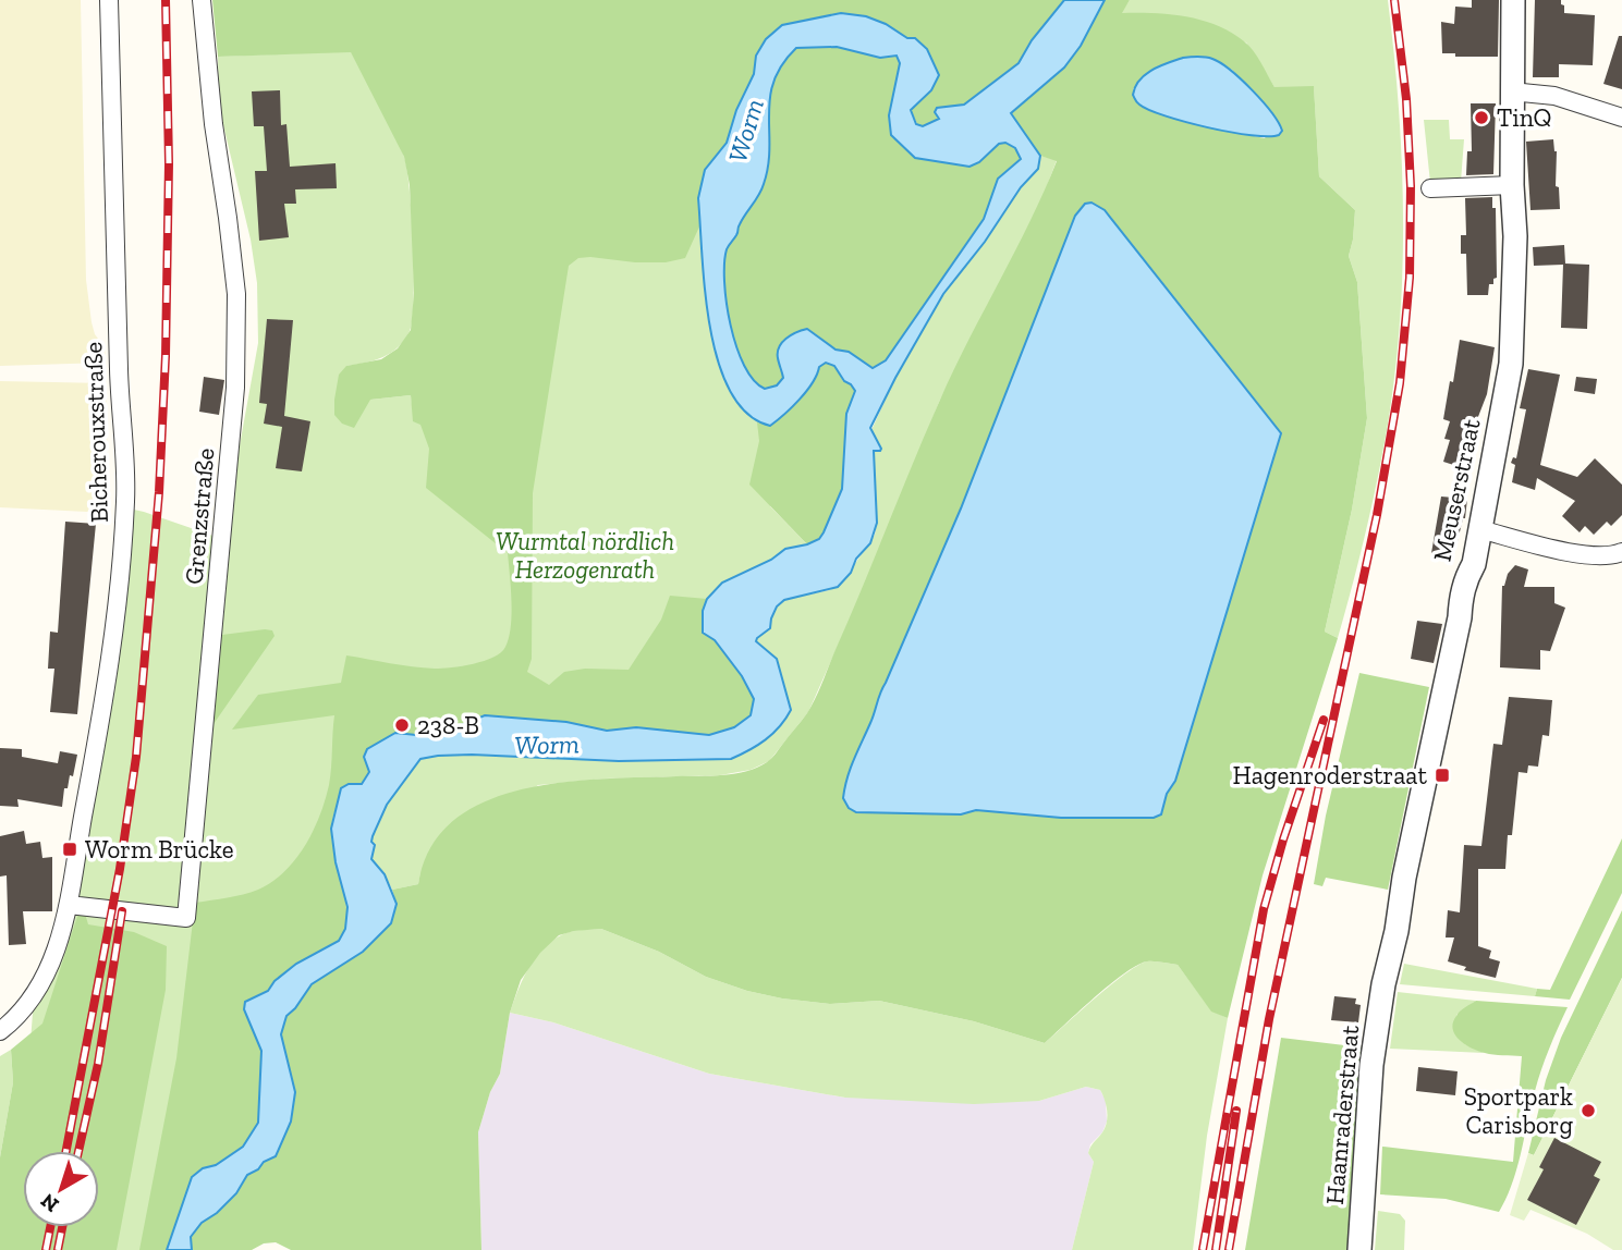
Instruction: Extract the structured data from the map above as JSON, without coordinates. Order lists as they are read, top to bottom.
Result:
{
  "streets": {
    "street": [
      "Bicherouxstraße",
      "Meuserstraat",
      "Grenzstraße",
      "Haanraderstraat"
    ]
  },
  "crossings": [
    ["Bicherouxstraße", "Grenzstraße"],
    ["Meuserstraat", "Haanraderstraat"]
  ],
  "water": ["Worm"],
  "parks": ["Wurmtal nördlich Herzogenrath"],
  "places": {
    "other": ["TinQ", "238-B", "Sportpark Carisborg"],
    "transit": ["Hagenroderstraat", "Worm Brücke"]
  },
  "north": "bottom left"
}
